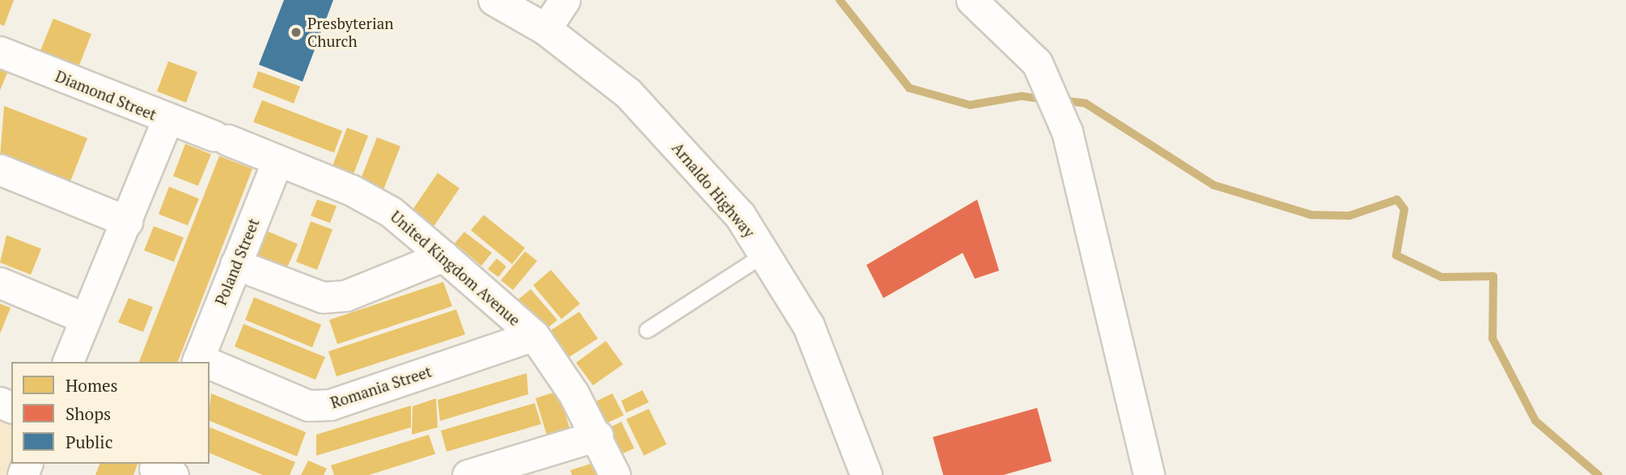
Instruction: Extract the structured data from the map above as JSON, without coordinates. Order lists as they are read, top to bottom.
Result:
{
  "streets": {
    "main road": ["Arnaldo Highway"],
    "street": [
      "Diamond Street",
      "Poland Street",
      "United Kingdom Avenue",
      "Romania Street"
    ]
  },
  "crossings": [
    ["Diamond Street", "United Kingdom Avenue"],
    ["Poland Street", "United Kingdom Avenue"],
    ["United Kingdom Avenue", "Romania Street"]
  ],
  "places": ["Presbyterian Church"],
  "legend": ["Homes", "Shops", "Public"]
}
